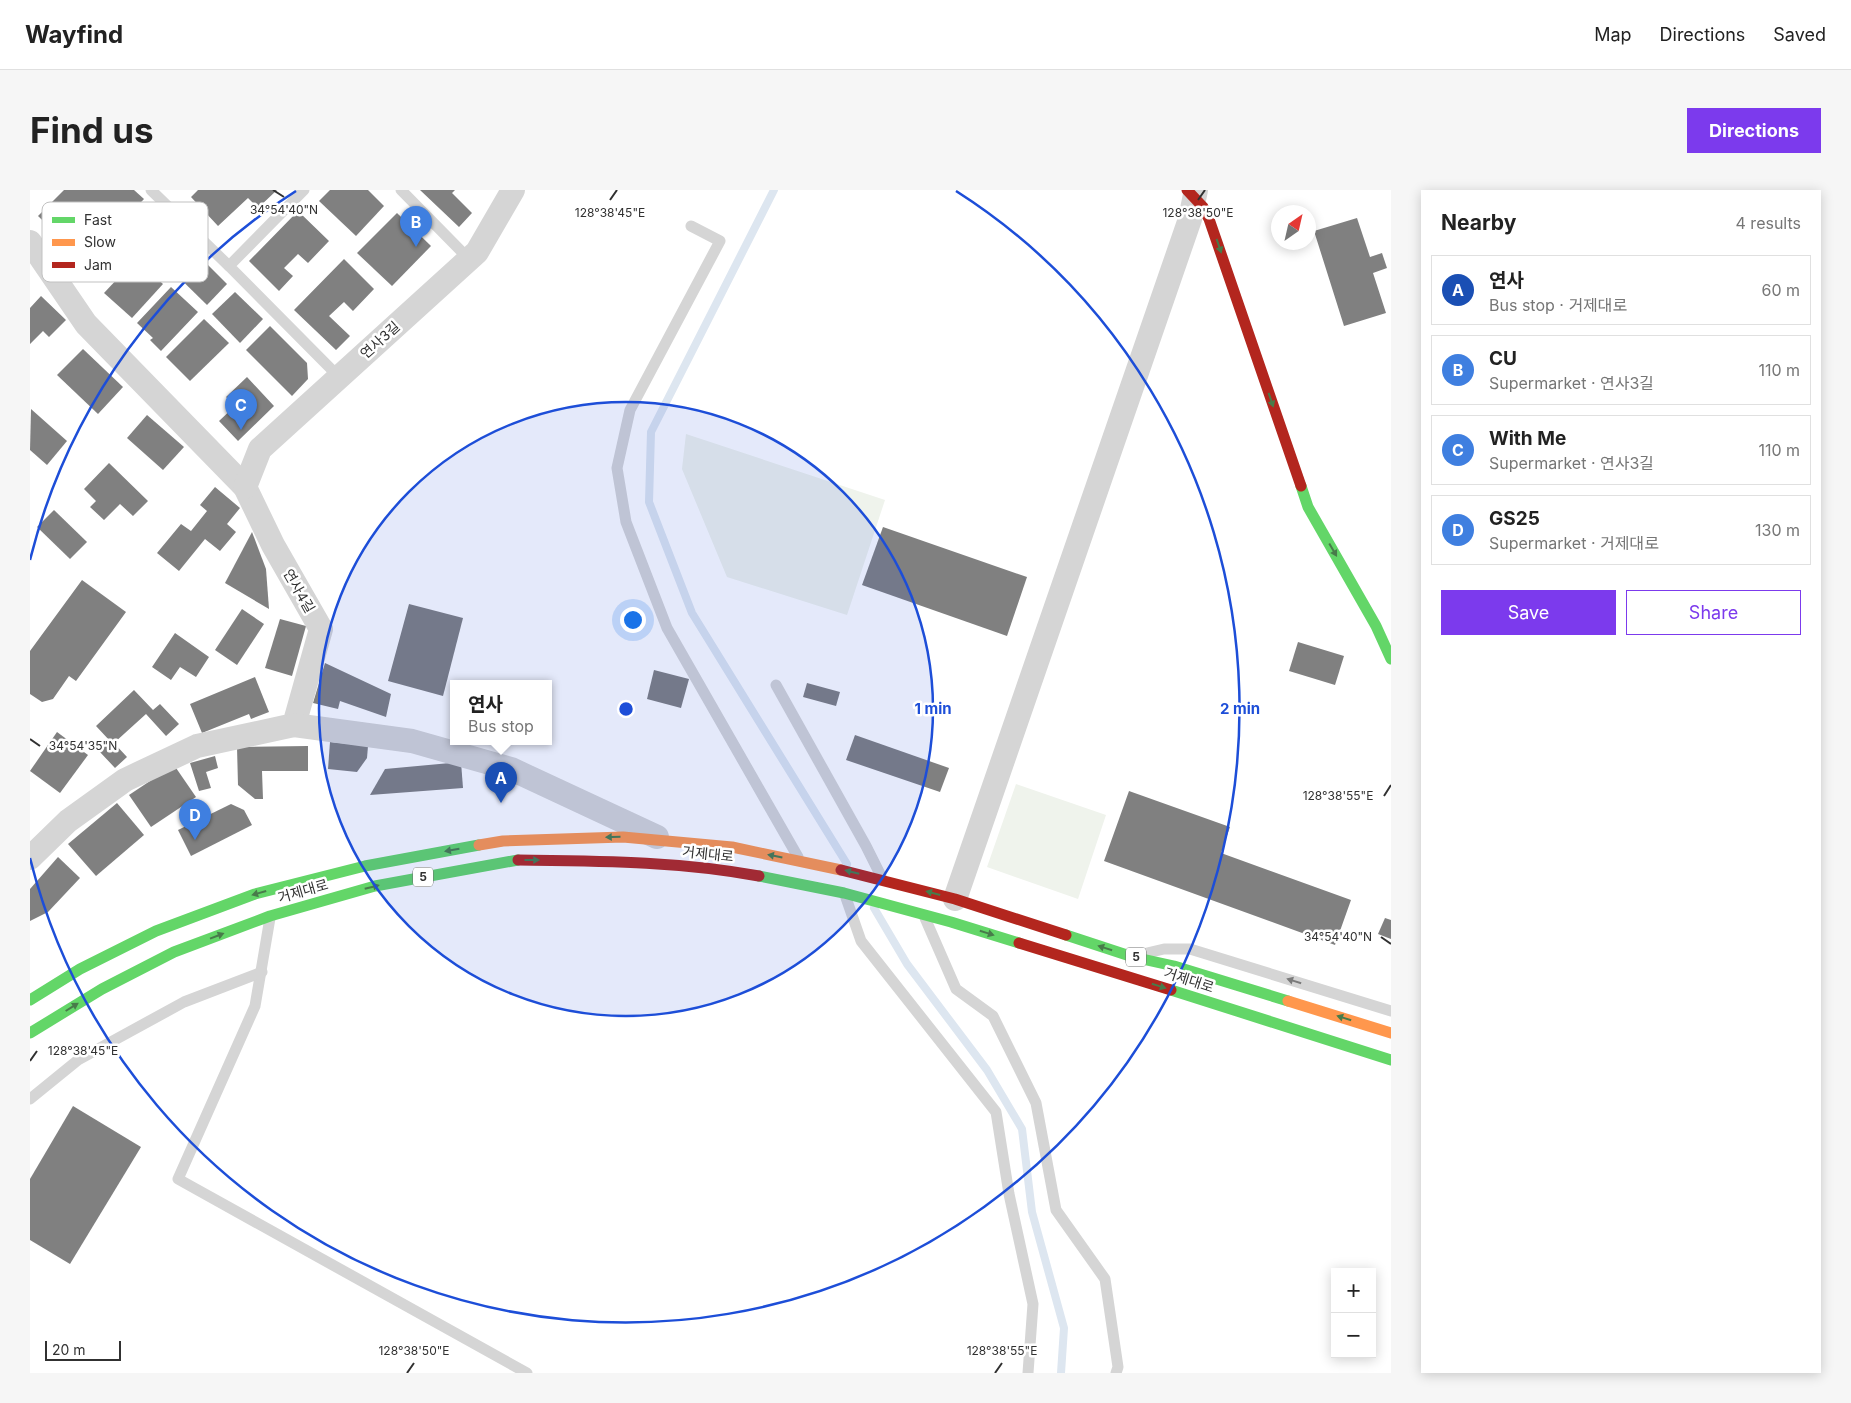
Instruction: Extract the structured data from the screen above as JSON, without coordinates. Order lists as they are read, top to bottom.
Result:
{
  "streets": {
    "main road": ["거제대로", "5"],
    "street": ["연사3길", "연사4길"]
  },
  "crossings": [
    ["연사3길", "연사4길"]
  ],
  "legend": ["Fast", "Slow", "Jam"],
  "scale_bar": "20 m",
  "north": "top right",
  "page": {
    "header": "Wayfind",
    "nav": ["Map", "Directions", "Saved"],
    "buttons": [
      "Directions",
      ["Save", "Share"]
    ],
    "title": "Find us",
    "heading": ["Nearby", "4 results"],
    "pins": [
      "B",
      "C",
      "A",
      "D"
    ],
    "list": [
      {
        "mark": "A",
        "name": "연사",
        "note": "Bus stop · 거제대로",
        "value": "60 m"
      },
      {
        "mark": "B",
        "name": "CU",
        "note": "Supermarket · 연사3길",
        "value": "110 m"
      },
      {
        "mark": "C",
        "name": "With Me",
        "note": "Supermarket · 연사3길",
        "value": "110 m"
      },
      {
        "mark": "D",
        "name": "GS25",
        "note": "Supermarket · 거제대로",
        "value": "130 m"
      }
    ],
    "popup": ["연사", "Bus stop"],
    "map_buttons": ["+", "−"],
    "scale": "20 m"
  },
  "coordinates": [
    "34°54'40\"N",
    "128°38'50\"E",
    "128°38'45\"E",
    "34°54'35\"N",
    "128°38'55\"E"
  ],
  "rings": ["1 min", "2 min"]
}
